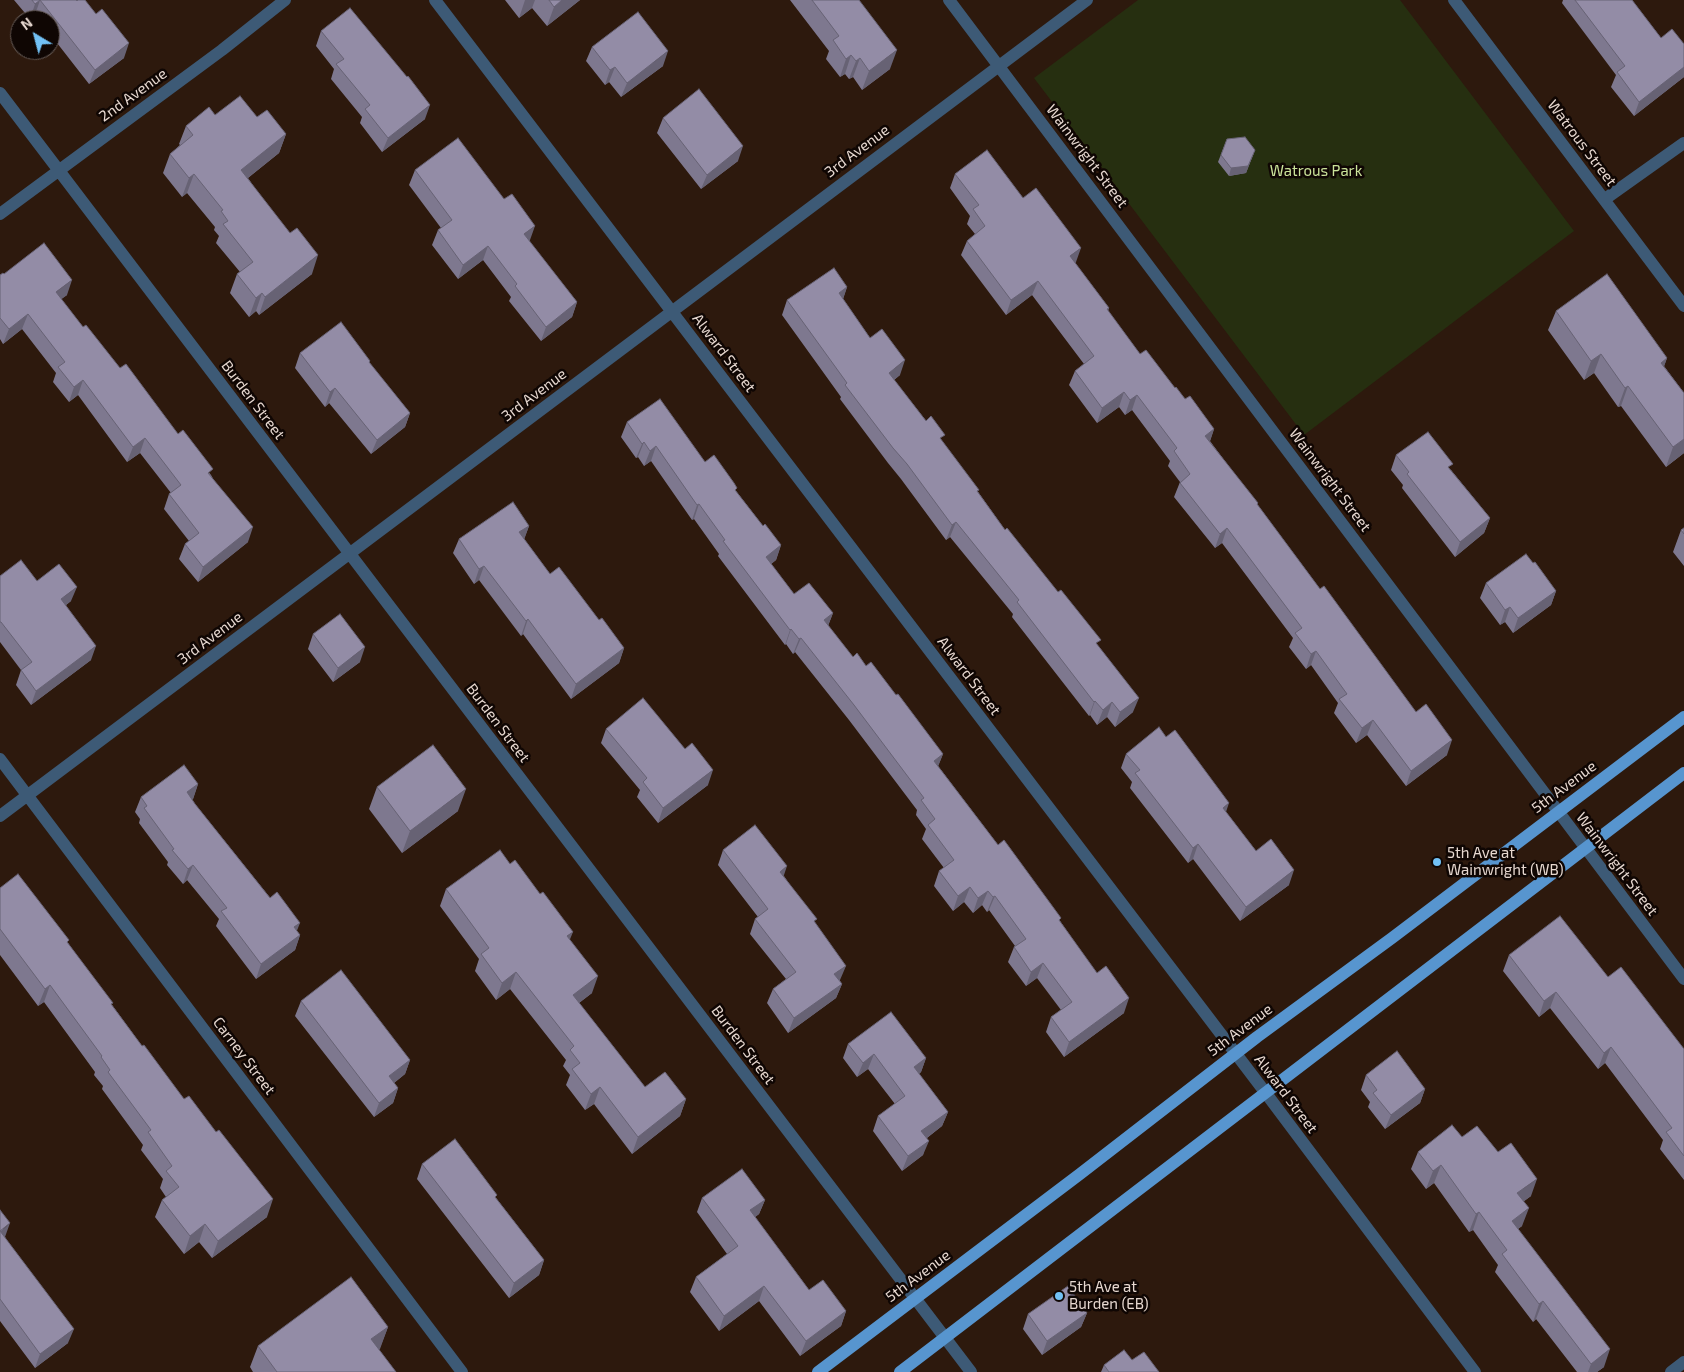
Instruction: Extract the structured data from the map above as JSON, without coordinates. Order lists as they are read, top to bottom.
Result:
{
  "streets": {
    "main road": ["5th Avenue"],
    "street": [
      "2nd Avenue",
      "Watrous Street",
      "3rd Avenue",
      "Wainwright Street",
      "Alward Street",
      "Burden Street",
      "Carney Street"
    ]
  },
  "crossings": [
    ["2nd Avenue", "Burden Street"],
    ["3rd Avenue", "Wainwright Street"],
    ["3rd Avenue", "Alward Street"],
    ["3rd Avenue", "Burden Street"],
    ["3rd Avenue", "Carney Street"],
    ["Wainwright Street", "5th Avenue"],
    ["Alward Street", "5th Avenue"],
    ["Burden Street", "5th Avenue"]
  ],
  "parks": ["Watrous Park"],
  "places": ["5th Ave at Wainwright (WB)", "5th Ave at Burden (EB)"],
  "north": "top left"
}
